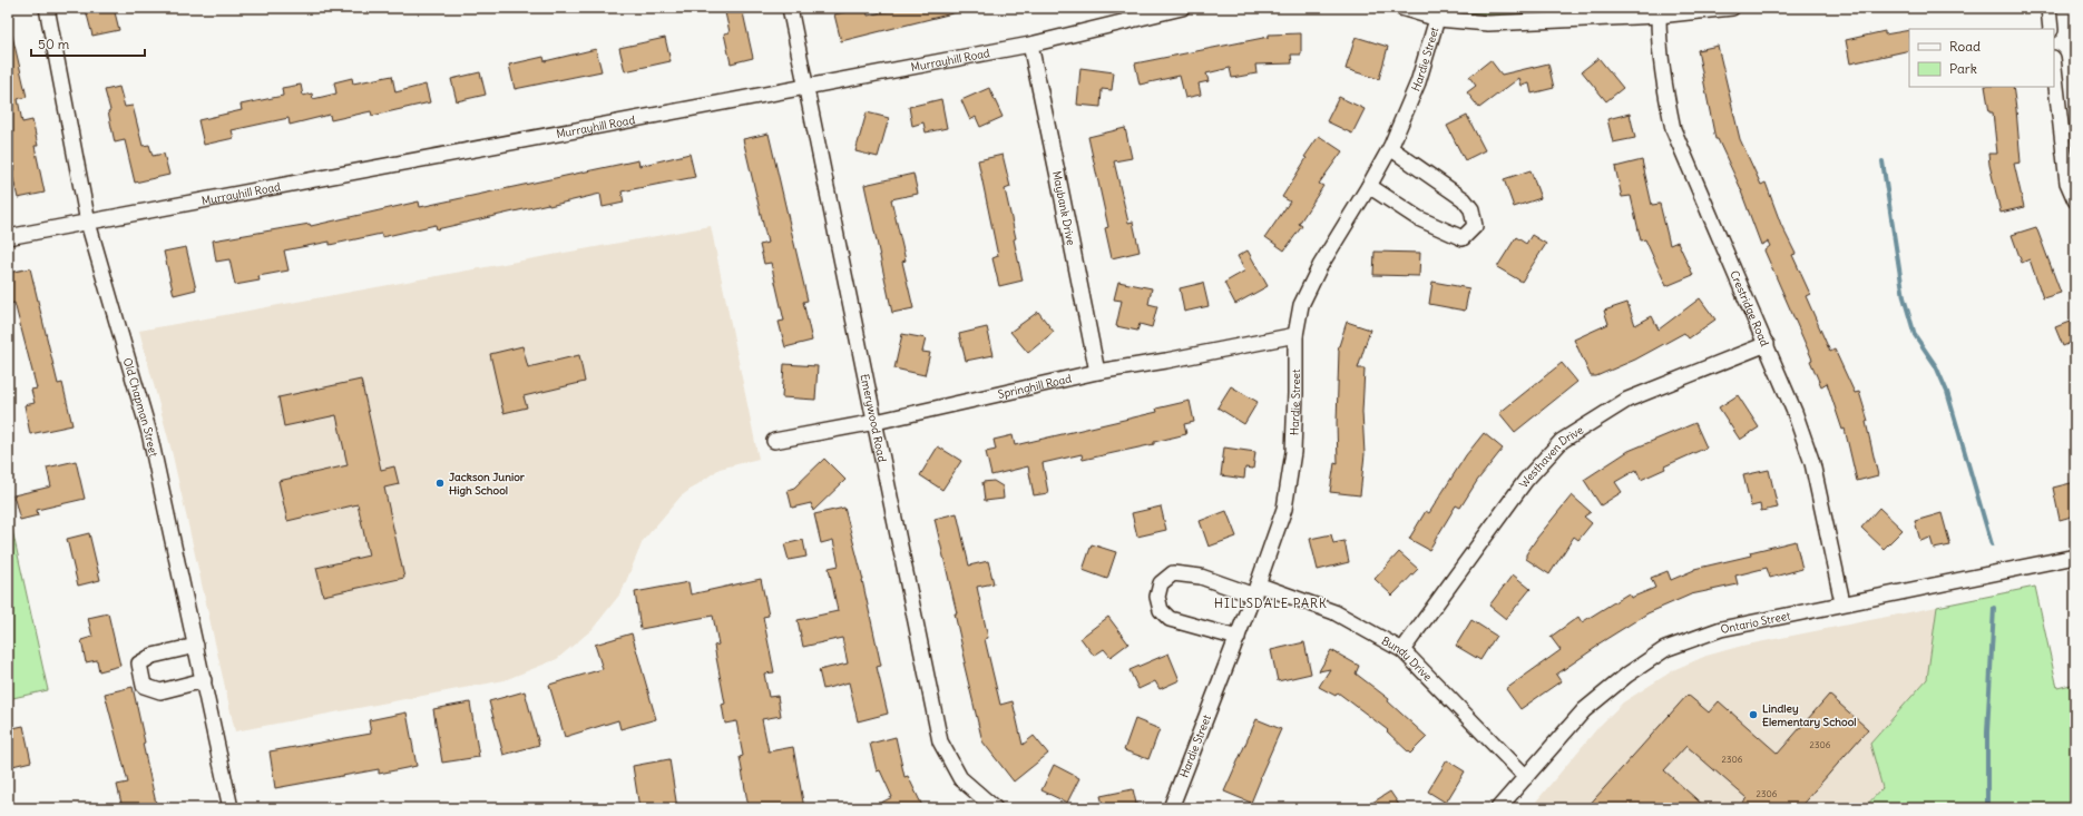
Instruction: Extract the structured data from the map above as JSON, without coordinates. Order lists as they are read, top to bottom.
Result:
{
  "streets": {
    "street": [
      "Hardie Street",
      "Murrayhill Road",
      "Maybank Drive",
      "Crestridge Road",
      "Springhill Road",
      "Old Chapman Street",
      "Emerywood Road",
      "Westhaven Drive",
      "Ontario Street",
      "Bundy Drive"
    ]
  },
  "crossings": [
    ["Hardie Street", "Springhill Road"],
    ["Hardie Street", "Bundy Drive"],
    ["Murrayhill Road", "Maybank Drive"],
    ["Murrayhill Road", "Old Chapman Street"],
    ["Murrayhill Road", "Emerywood Road"],
    ["Maybank Drive", "Springhill Road"],
    ["Crestridge Road", "Westhaven Drive"],
    ["Crestridge Road", "Ontario Street"],
    ["Springhill Road", "Emerywood Road"],
    ["Westhaven Drive", "Bundy Drive"],
    ["Ontario Street", "Bundy Drive"]
  ],
  "districts": ["HILLSDALE PARK"],
  "places": ["Jackson Junior High School", "Lindley Elementary School"],
  "house_numbers": ["2306", "2306", "2306"],
  "legend": ["Road", "Park"],
  "scale_bar": "50 m"
}
